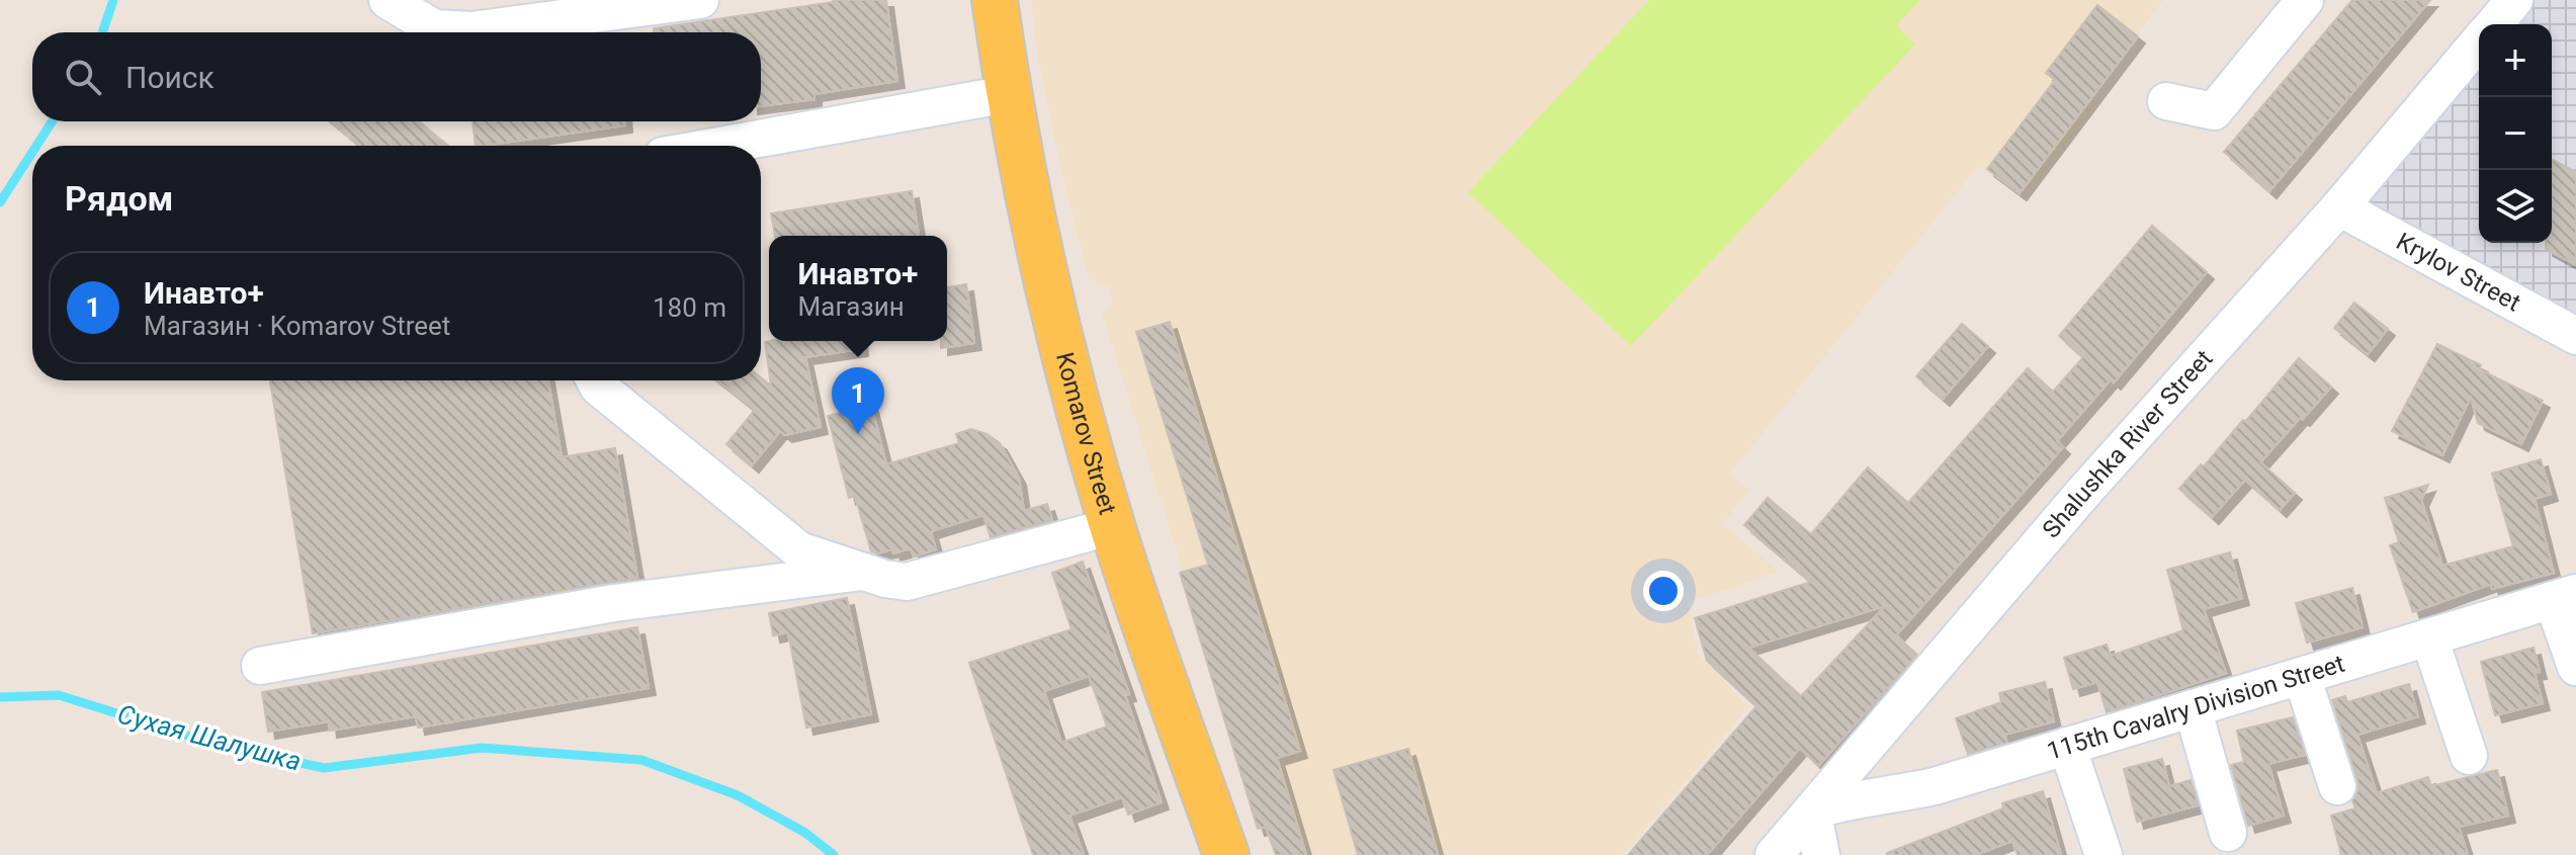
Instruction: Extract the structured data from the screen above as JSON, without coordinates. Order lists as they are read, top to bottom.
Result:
{
  "streets": {
    "main road": ["Komarov Street"],
    "street": ["Krylov Street", "Shalushka River Street", "115th Cavalry Division Street"]
  },
  "crossings": [
    ["Krylov Street", "Shalushka River Street"],
    ["Shalushka River Street", "115th Cavalry Division Street"]
  ],
  "water": ["Сухая Шалушка"],
  "page": {
    "map_buttons": ["+", "−"],
    "search": "Поиск",
    "heading": "Рядом",
    "popup": ["Инавто+", "Магазин"],
    "list": [
      {
        "mark": "1",
        "name": "Инавто+",
        "note": "Магазин · Komarov Street",
        "value": "180 m"
      }
    ],
    "pins": "1"
  }
}
